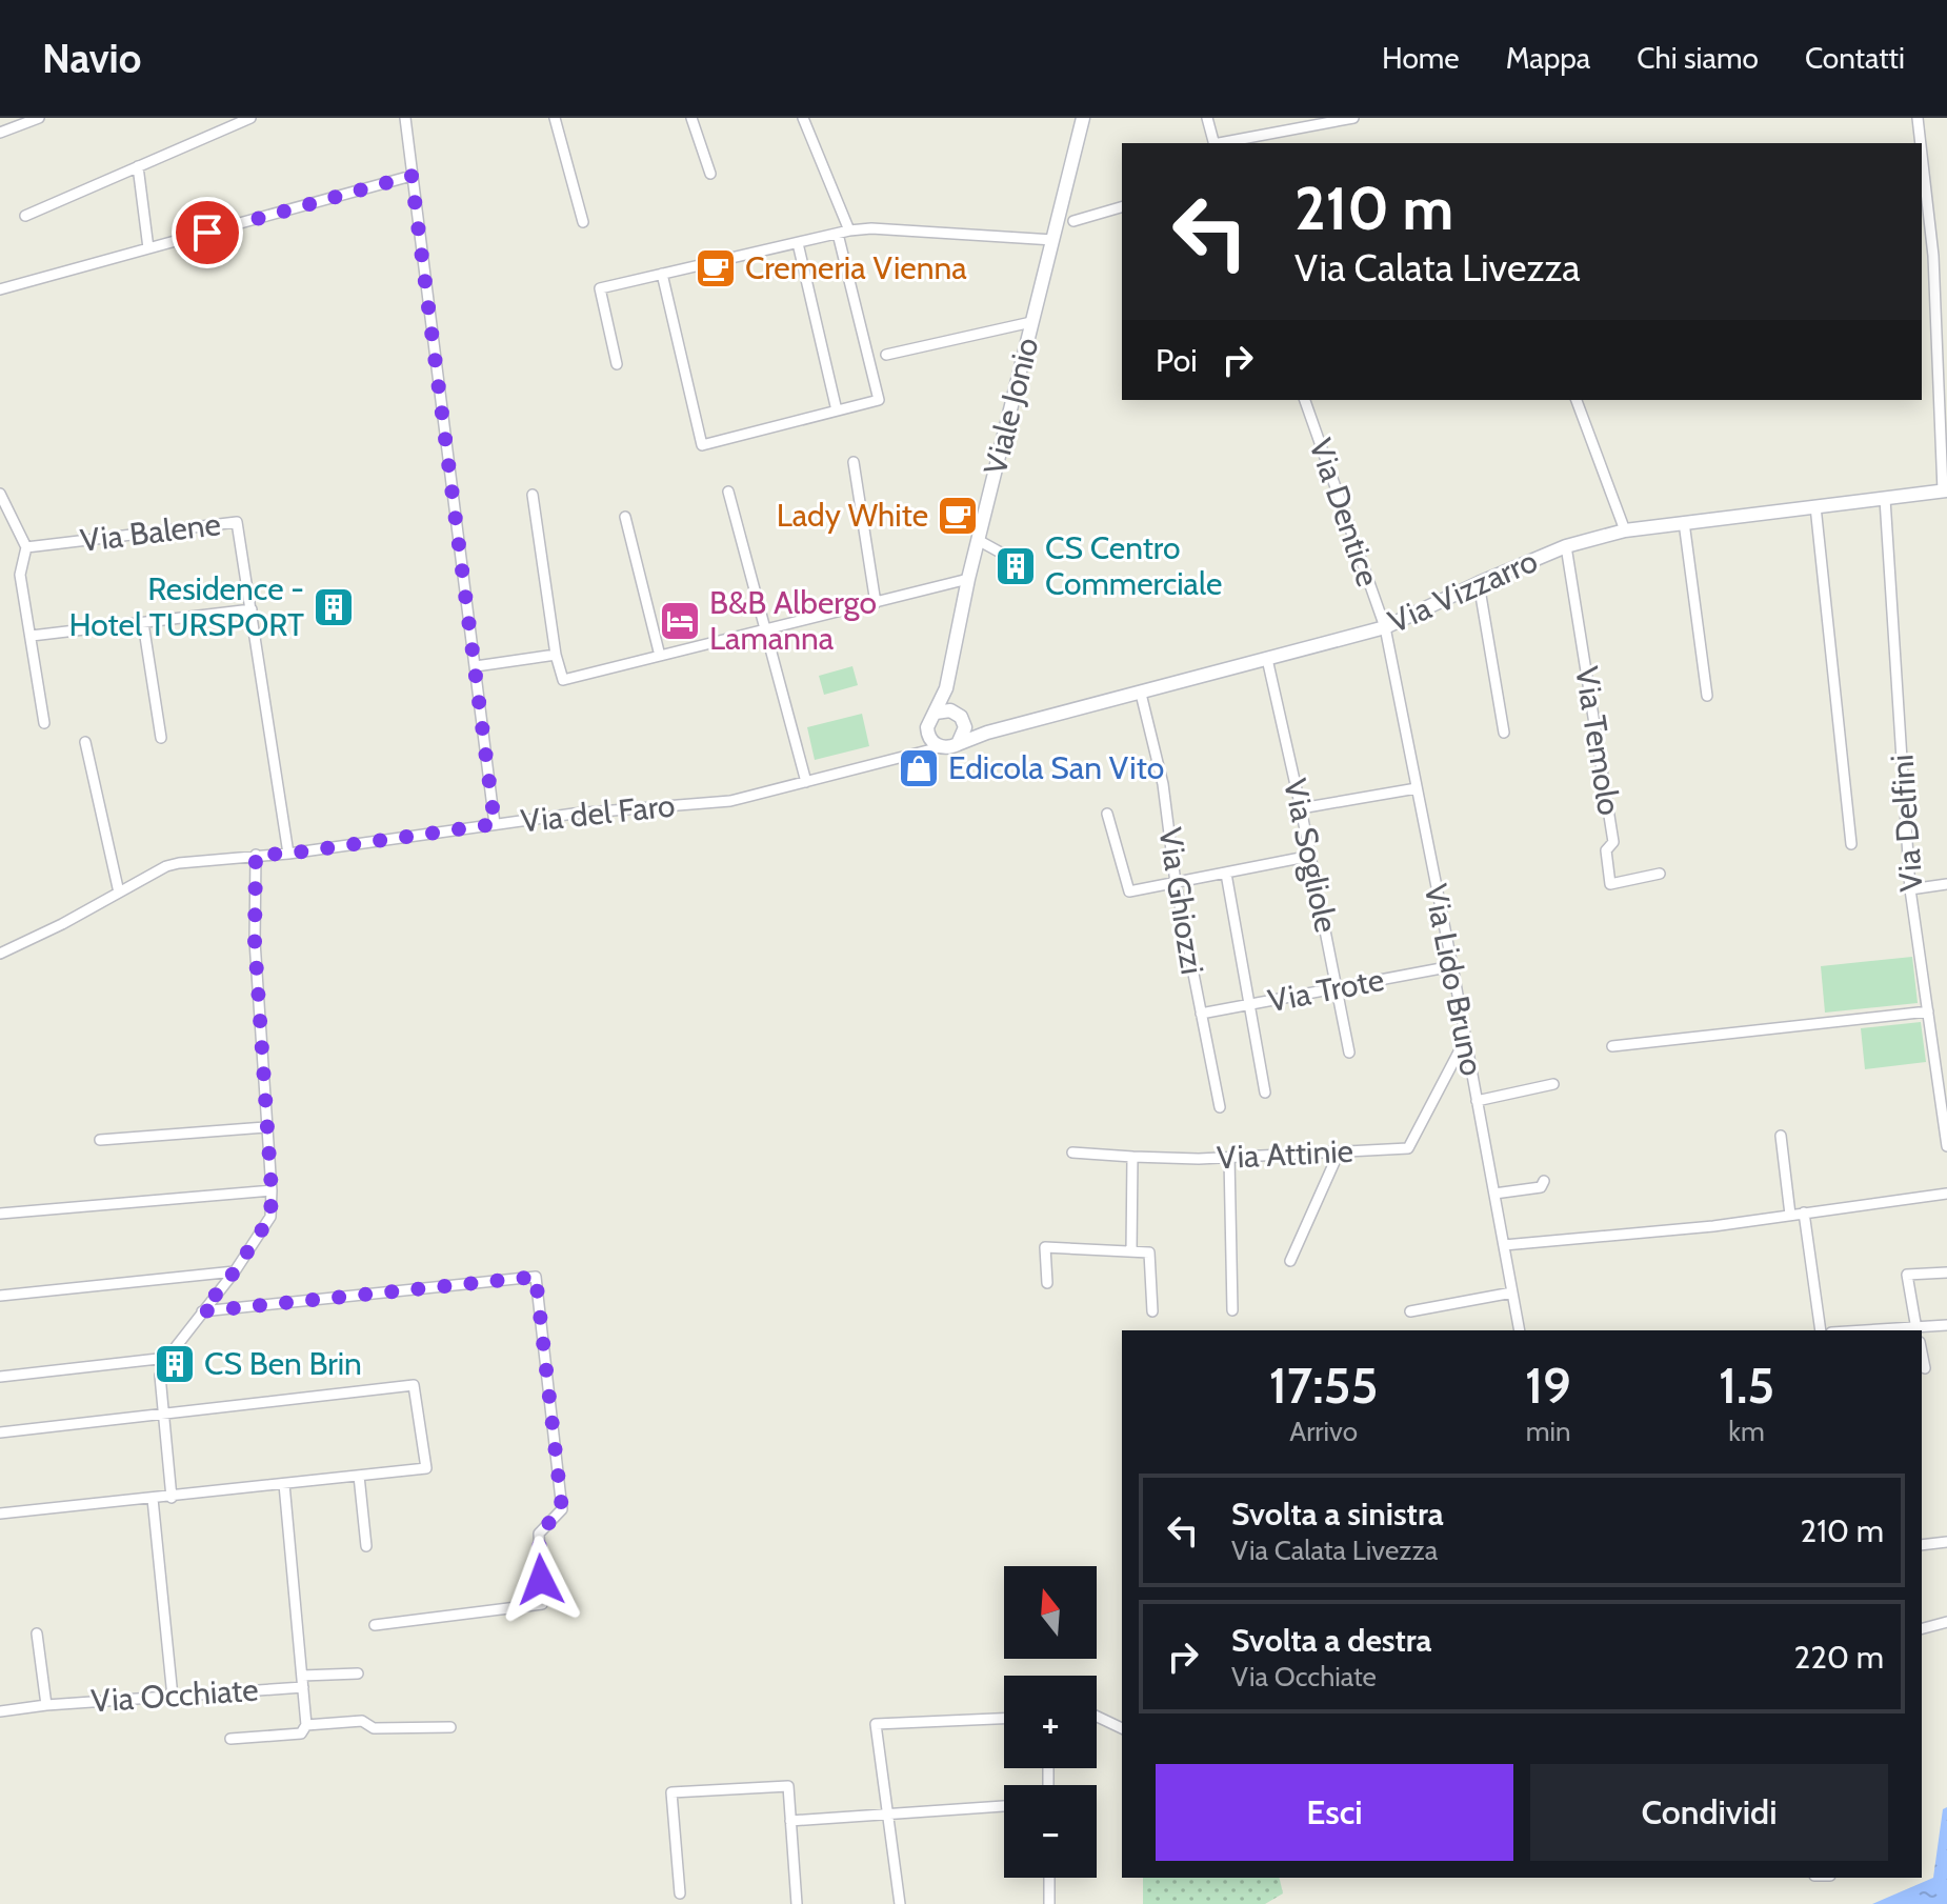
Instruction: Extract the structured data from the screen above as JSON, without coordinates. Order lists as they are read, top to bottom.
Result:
{
  "streets": {
    "street": [
      "Viale Jonio",
      "Via Dentice",
      "Via Balene",
      "Via Vizzarro",
      "Via Temolo",
      "Via del Faro",
      "Via Delfini",
      "Via Sogliole",
      "Via Ghiozzi",
      "Via Lido Bruno",
      "Via Trote",
      "Via Attinie",
      "Via Occhiate"
    ]
  },
  "crossings": [
    ["Viale Jonio", "Via Vizzarro"],
    ["Viale Jonio", "Via del Faro"],
    ["Via Dentice", "Via Vizzarro"],
    ["Via Dentice", "Via Lido Bruno"],
    ["Via Balene", "Via del Faro"],
    ["Via Vizzarro", "Via Temolo"],
    ["Via Vizzarro", "Via del Faro"],
    ["Via Vizzarro", "Via Delfini"],
    ["Via Vizzarro", "Via Sogliole"],
    ["Via Vizzarro", "Via Ghiozzi"],
    ["Via Vizzarro", "Via Lido Bruno"],
    ["Via Sogliole", "Via Trote"],
    ["Via Ghiozzi", "Via Trote"],
    ["Via Lido Bruno", "Via Trote"],
    ["Via Lido Bruno", "Via Attinie"]
  ],
  "places": {
    "cafe": ["Cremeria Vienna", "Lady White"],
    "building": ["CS Centro Commerciale", "Residence - Hotel TURSPORT", "CS Ben Brin"],
    "hotel": ["B&B Albergo Lamanna"],
    "shop": ["Edicola San Vito"]
  },
  "north": "top",
  "page": {
    "header": "Navio",
    "nav": [
      "Home",
      "Mappa",
      "Chi siamo",
      "Contatti"
    ],
    "turn": ["210 m", "Via Calata Livezza"],
    "then": "Poi",
    "eta": [
      "17:55",
      "Arrivo",
      "19",
      "min",
      "1.5",
      "km"
    ],
    "list": [
      {
        "name": "Svolta a sinistra",
        "note": "Via Calata Livezza",
        "value": "210 m"
      },
      {
        "name": "Svolta a destra",
        "note": "Via Occhiate",
        "value": "220 m"
      }
    ],
    "map_buttons": ["+", "−"],
    "buttons": ["Esci", "Condividi"]
  }
}
